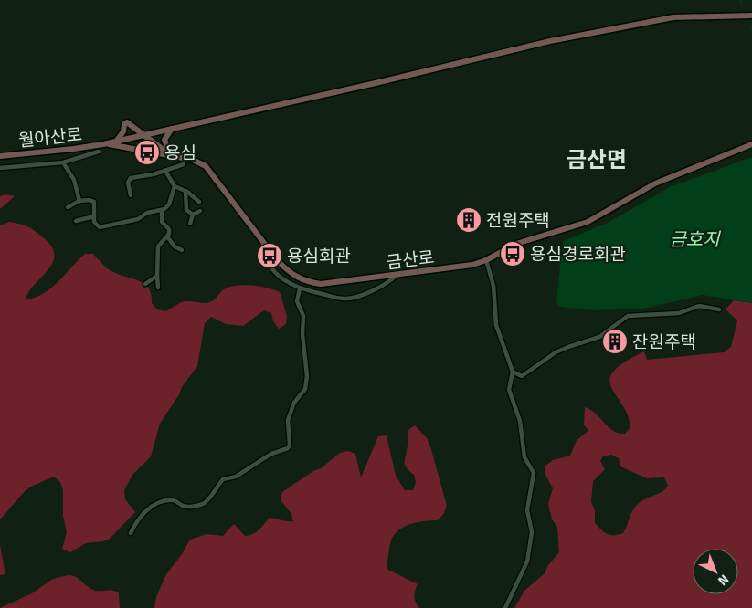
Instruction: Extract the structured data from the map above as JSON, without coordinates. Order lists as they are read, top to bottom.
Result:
{
  "streets": {
    "street": ["월아산로", "금산로"]
  },
  "crossings": [
    ["월아산로", "금산로"]
  ],
  "districts": ["금산면"],
  "water": ["금호지"],
  "places": {
    "bus stop": ["용심", "용심경로회관", "용심회관"],
    "building": ["전원주택", "잔원주택"]
  },
  "north": "bottom right"
}
